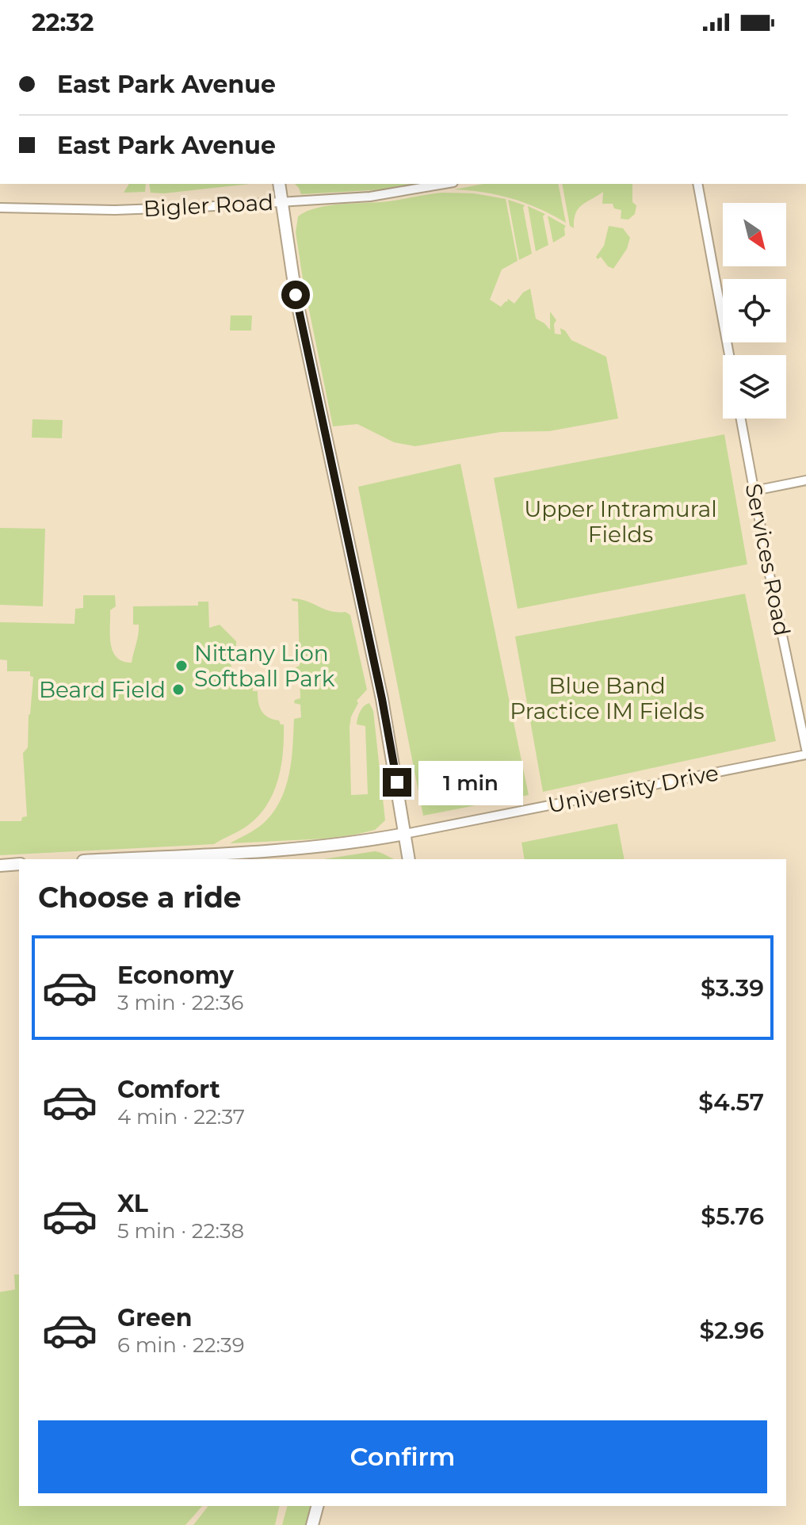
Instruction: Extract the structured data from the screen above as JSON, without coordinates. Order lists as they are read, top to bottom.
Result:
{
  "streets": {
    "main road": ["University Drive"],
    "street": ["Bigler Road", "Services Road"]
  },
  "parks": ["Upper Intramural Fields", "Blue Band Practice IM Fields"],
  "places": ["Nittany Lion Softball Park", "Beard Field"],
  "north": "bottom right",
  "page": {
    "status": "22:32",
    "banner": ["East Park Avenue", "East Park Avenue"],
    "bubble": "1 min",
    "heading": "Choose a ride",
    "list": [
      {
        "name": "Economy",
        "note": "3 min · 22:36",
        "value": "$3.39"
      },
      {
        "name": "Comfort",
        "note": "4 min · 22:37",
        "value": "$4.57"
      },
      {
        "name": "XL",
        "note": "5 min · 22:38",
        "value": "$5.76"
      },
      {
        "name": "Green",
        "note": "6 min · 22:39",
        "value": "$2.96"
      }
    ],
    "buttons": "Confirm"
  }
}
